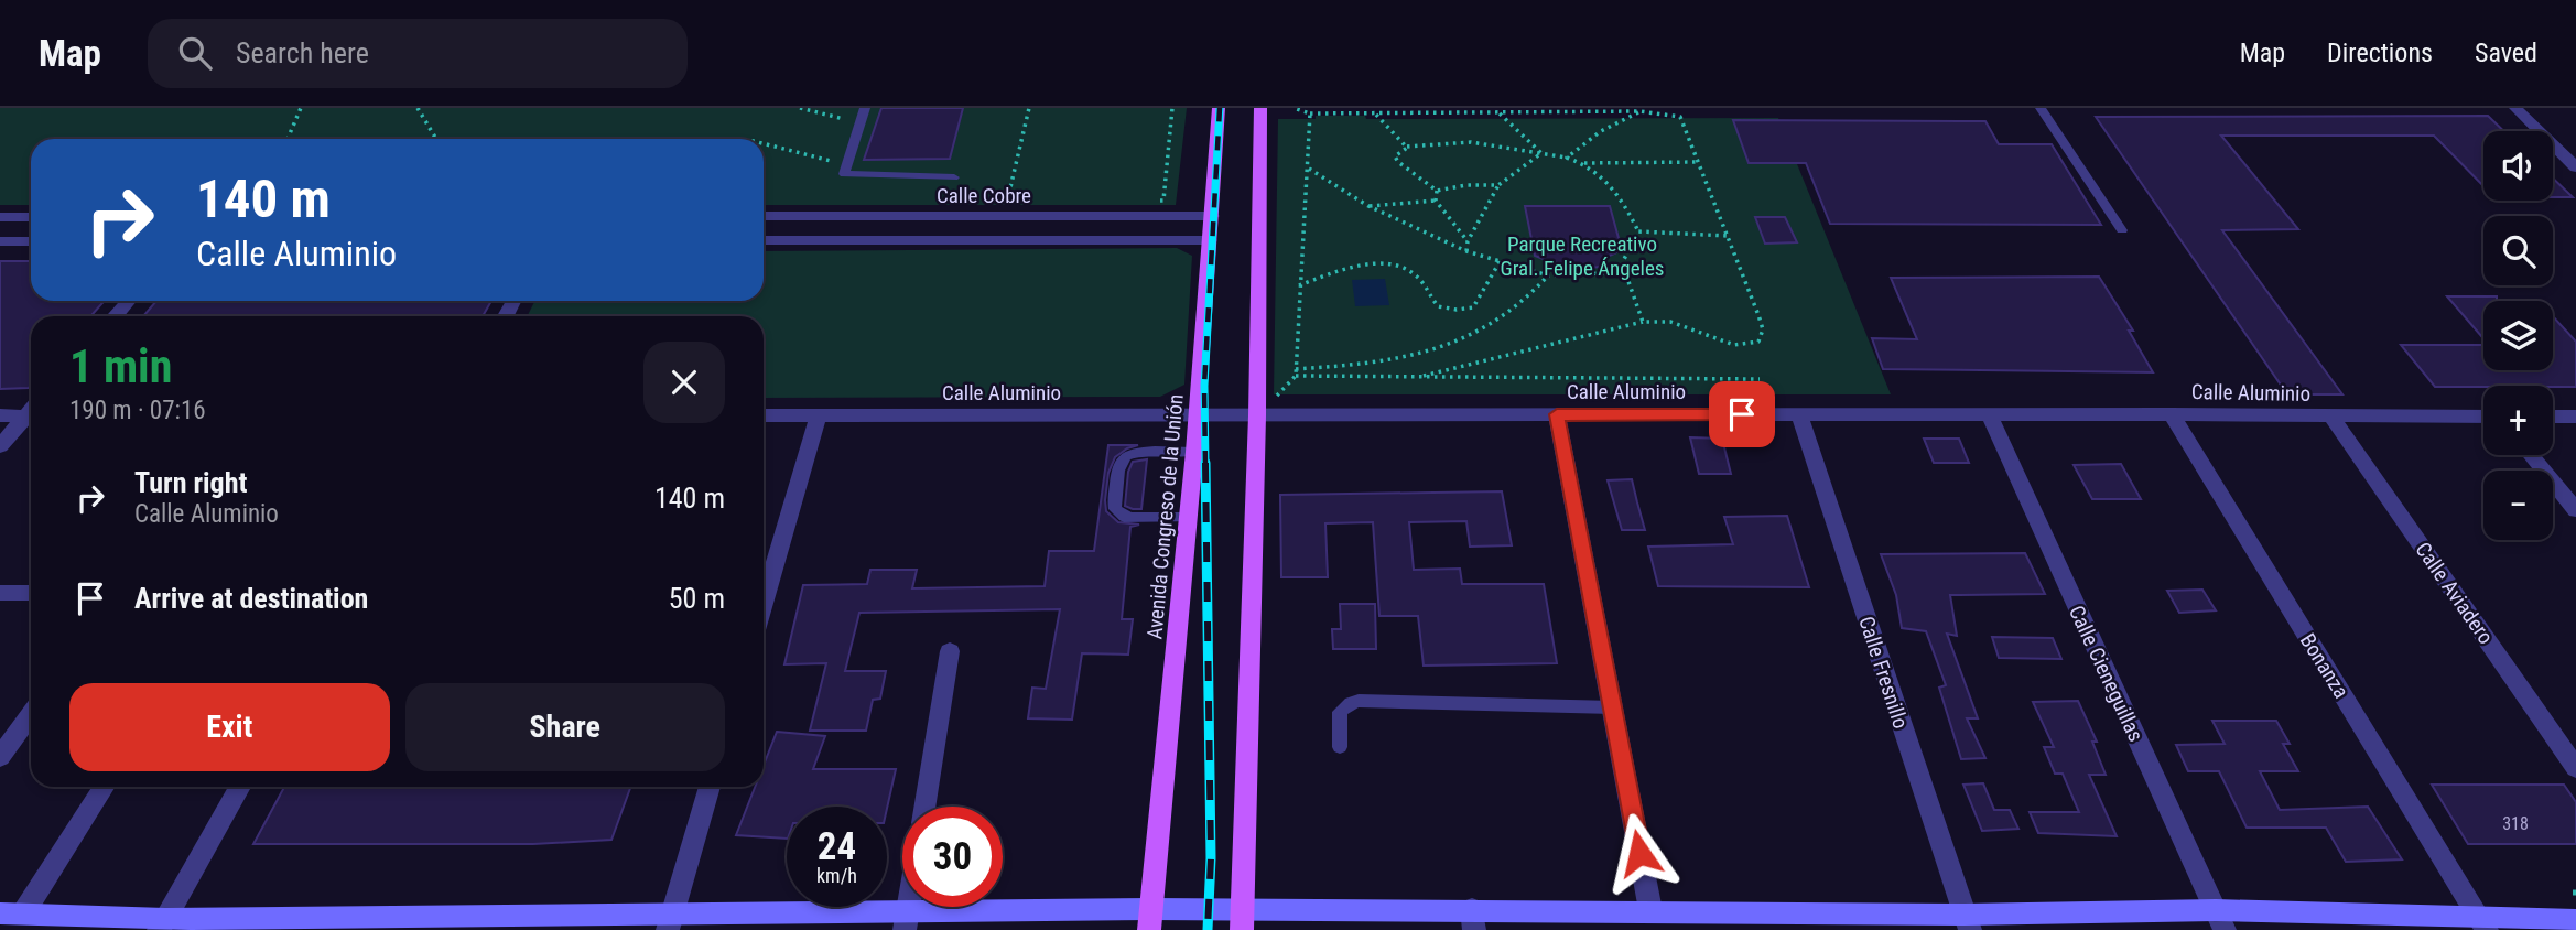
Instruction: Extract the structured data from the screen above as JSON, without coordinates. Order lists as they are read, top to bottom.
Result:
{
  "streets": {
    "main road": ["Avenida Congreso de la Unión"],
    "street": [
      "Calle Cobre",
      "Calle Aluminio",
      "Calle Aviadero",
      "Bonanza",
      "Calle Fresnillo",
      "Calle Cieneguillas"
    ]
  },
  "crossings": [
    ["Calle Cobre", "Avenida Congreso de la Unión"],
    ["Calle Aluminio", "Avenida Congreso de la Unión"],
    ["Calle Aluminio", "Calle Aviadero"],
    ["Calle Aluminio", "Bonanza"],
    ["Calle Aluminio", "Calle Fresnillo"],
    ["Calle Aluminio", "Calle Cieneguillas"]
  ],
  "parks": ["Parque Recreativo Gral. Felipe Ángeles"],
  "house_numbers": ["318"],
  "page": {
    "header": "Map",
    "search": "Search here",
    "nav": ["Map", "Directions", "Saved"],
    "map_buttons": ["+", "−"],
    "turn": ["140 m", "Calle Aluminio"],
    "heading": ["1 min", "190 m · 07:16"],
    "list": [
      {
        "name": "Turn right",
        "note": "Calle Aluminio",
        "value": "140 m"
      },
      {
        "name": "Arrive at destination",
        "value": "50 m"
      }
    ],
    "buttons": ["Exit", "Share"],
    "speed": "24 km/h",
    "limit": "30"
  }
}
